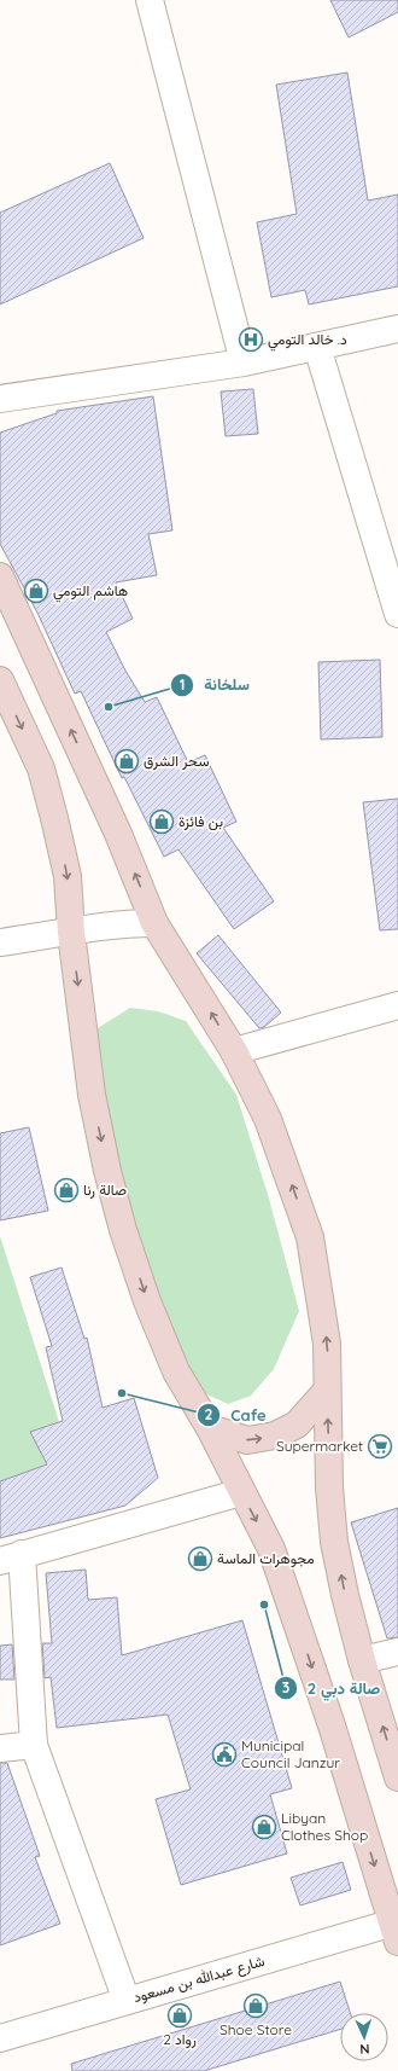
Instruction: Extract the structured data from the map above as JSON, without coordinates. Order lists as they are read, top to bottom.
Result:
{
  "streets": {
    "street": ["شارع عبدالله بن مسعود"]
  },
  "places": {
    "hospital": ["د. خالد التومي"],
    "shop": [
      "هاشم التومي",
      "سحر الشرق",
      "بن فائزة",
      "صالة رنا",
      "مجوهرات الماسة",
      "Libyan Clothes Shop",
      "Shoe Store",
      "رواد 2"
    ],
    "other": ["سلخانة", "Cafe", "صالة دبي 2"],
    "supermarket": ["Supermarket"],
    "public building": ["Municipal Council Janzur"]
  },
  "north": "bottom"
}
